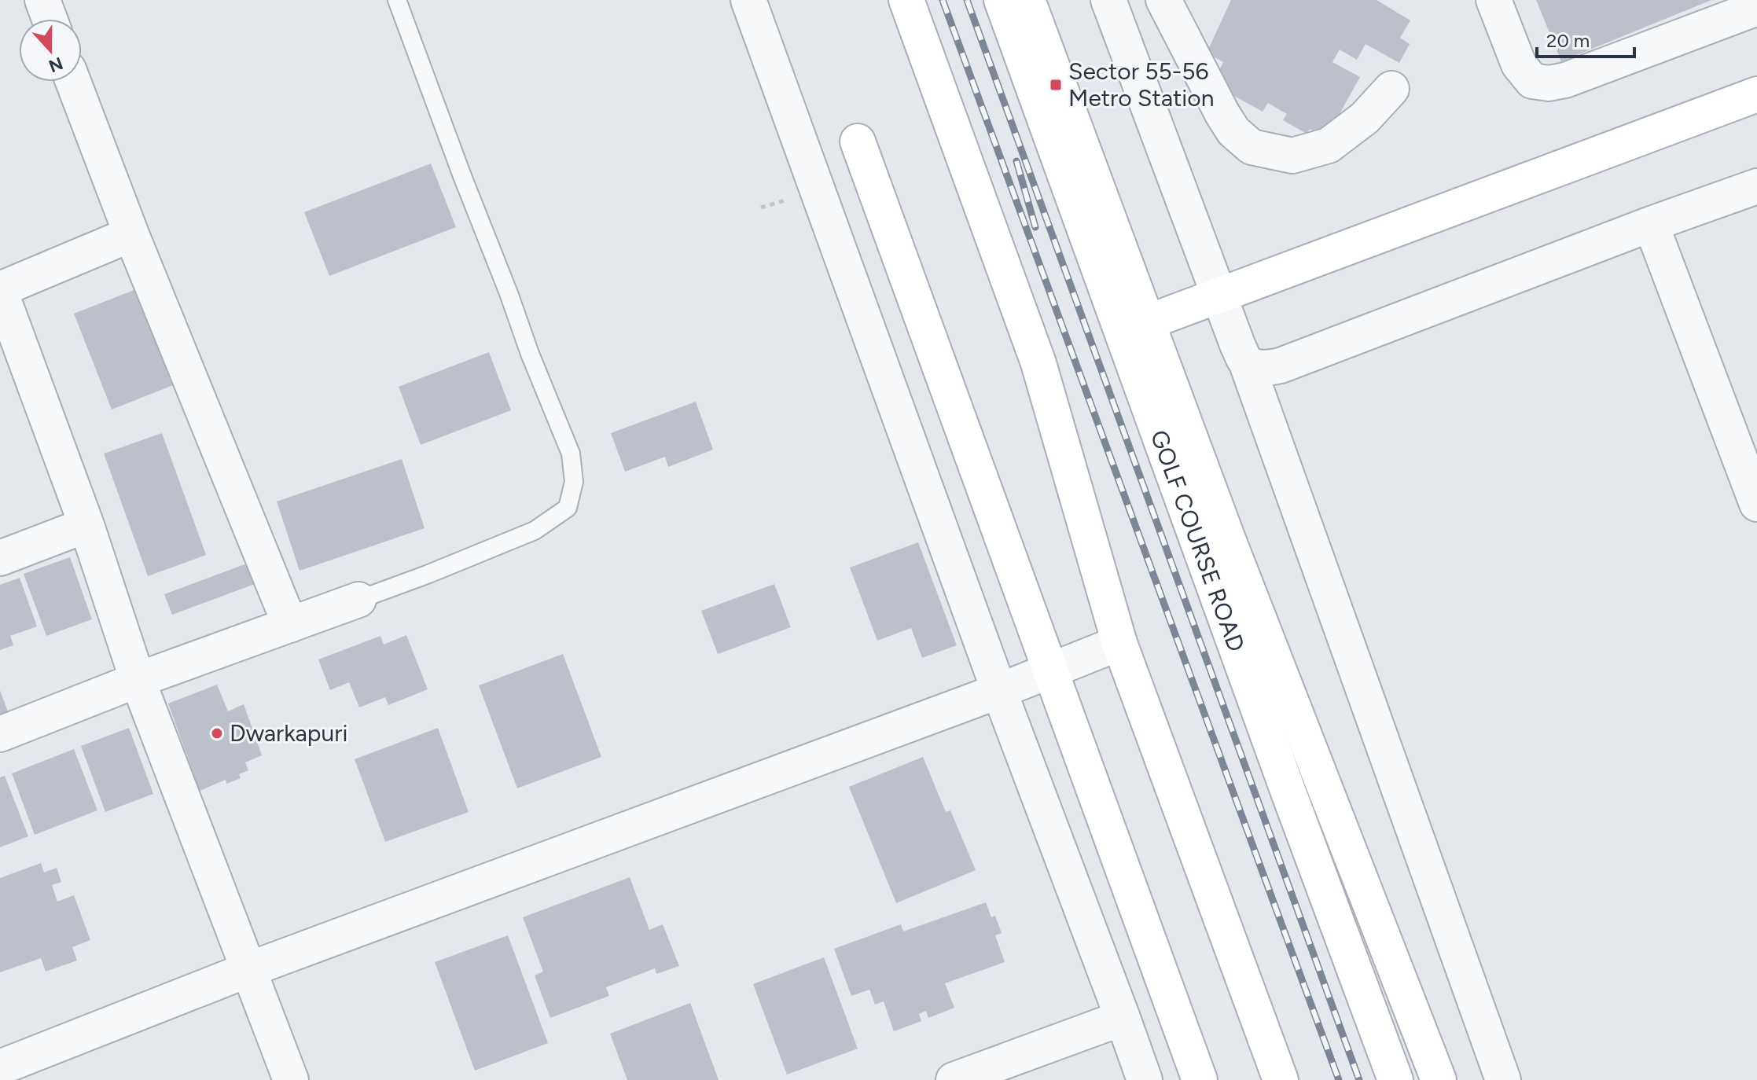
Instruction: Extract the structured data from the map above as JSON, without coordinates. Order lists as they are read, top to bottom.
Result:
{
  "streets": {
    "street": ["GOLF COURSE ROAD"]
  },
  "places": {
    "transit": ["Sector 55-56 Metro Station"],
    "other": ["Dwarkapuri"]
  },
  "scale_bar": "20 m",
  "north": "bottom"
}
